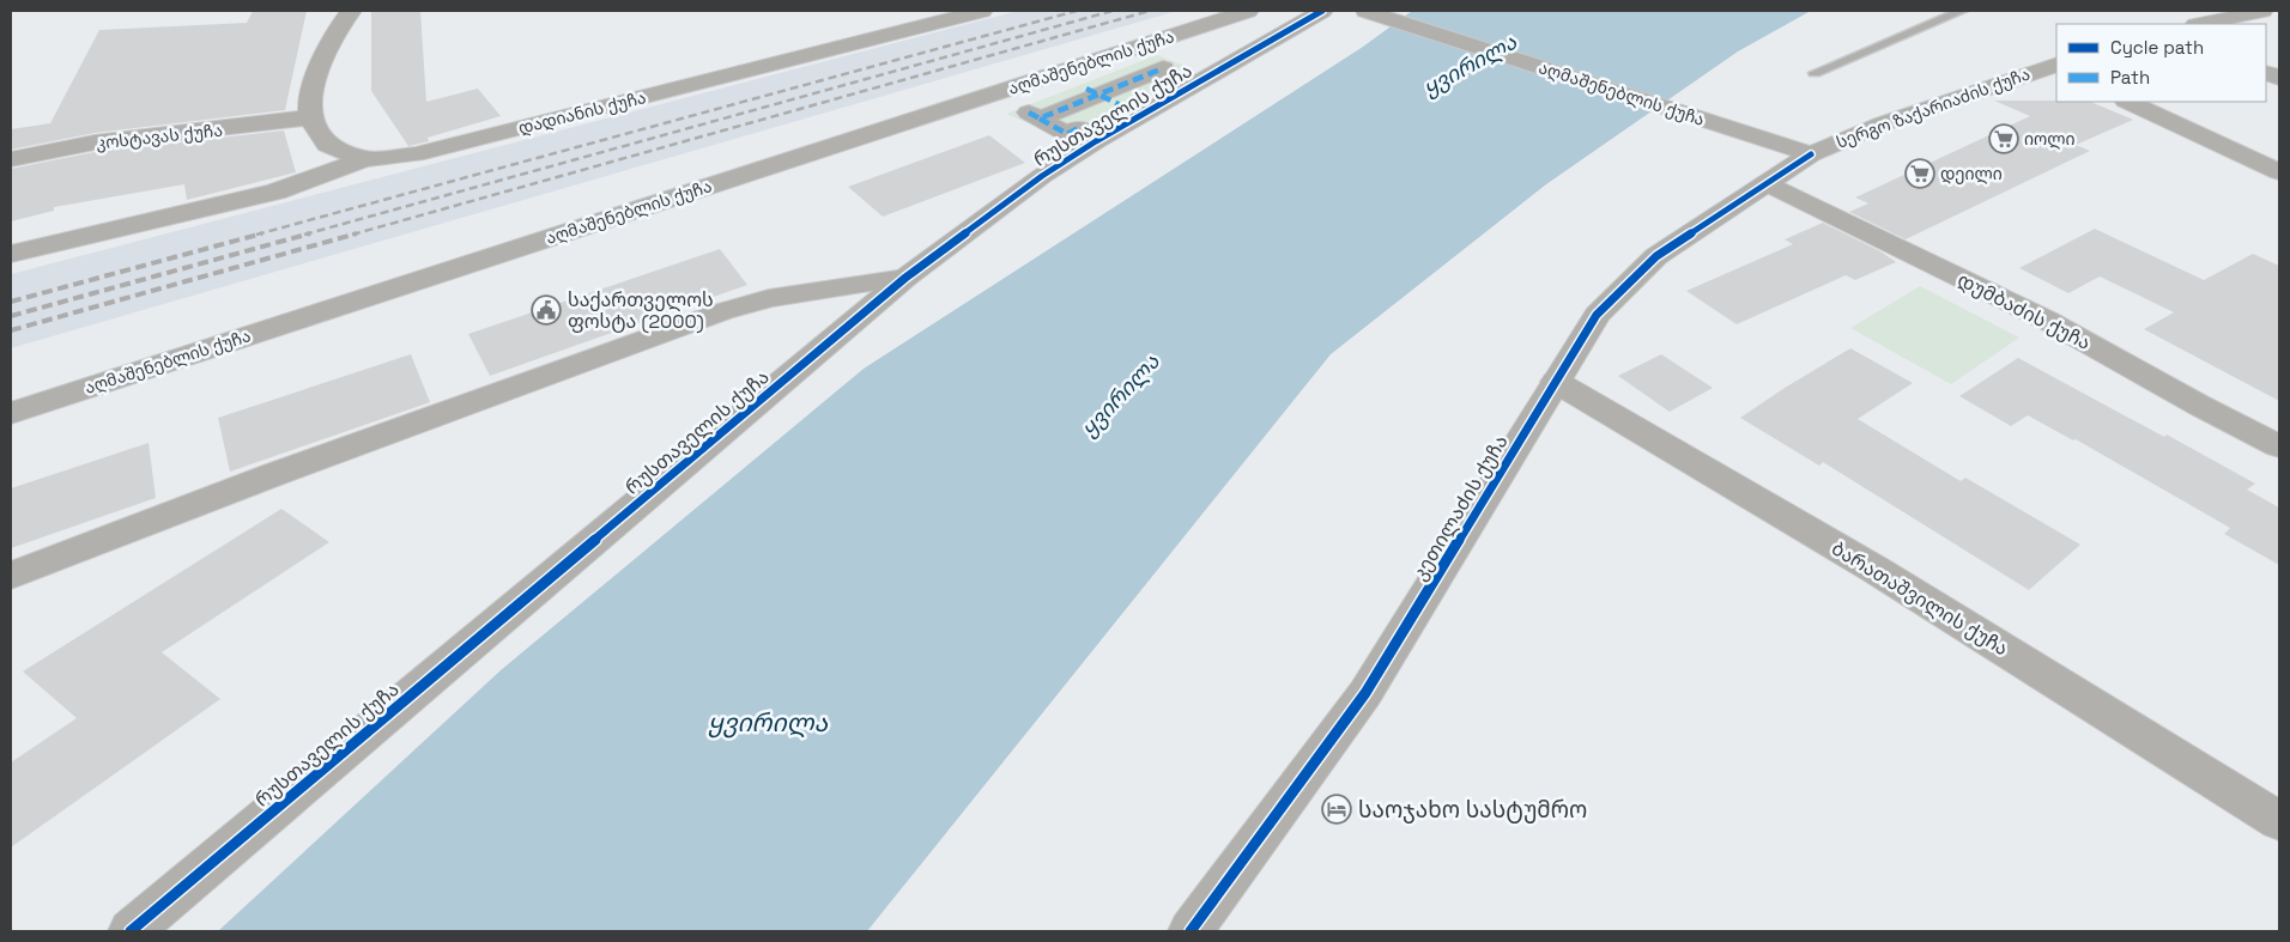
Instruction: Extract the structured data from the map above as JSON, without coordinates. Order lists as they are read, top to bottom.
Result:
{
  "streets": {
    "street": [
      "აღმაშენებლის ქუჩა",
      "სერგო ზაქარიაძის ქუჩა",
      "დადიანის ქუჩა",
      "რუსთაველის ქუჩა",
      "კოსტავას ქუჩა",
      "დუმბაძის ქუჩა",
      "კეთილაძის ქუჩა",
      "ბარათაშვილის ქუჩა"
    ]
  },
  "crossings": [
    ["აღმაშენებლის ქუჩა", "სერგო ზაქარიაძის ქუჩა"],
    ["აღმაშენებლის ქუჩა", "კეთილაძის ქუჩა"],
    ["სერგო ზაქარიაძის ქუჩა", "კეთილაძის ქუჩა"],
    ["დადიანის ქუჩა", "კოსტავას ქუჩა"],
    ["დუმბაძის ქუჩა", "კეთილაძის ქუჩა"],
    ["კეთილაძის ქუჩა", "ბარათაშვილის ქუჩა"]
  ],
  "water": ["ყვირილა"],
  "places": {
    "supermarket": ["იოლი", "დეილი"],
    "public building": ["საქართველოს ფოსტა (2000)"],
    "hotel": ["საოჯახო სასტუმრო"]
  },
  "legend": ["Cycle path", "Path"]
}
